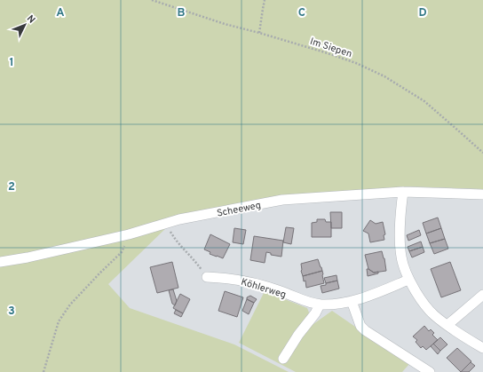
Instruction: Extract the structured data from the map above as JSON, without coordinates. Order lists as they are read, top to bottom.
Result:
{
  "streets": {
    "street": ["Scheeweg", "Köhlerweg"],
    "path": ["Im Siepen"]
  },
  "north": "top right",
  "grid": {
    "columns": [
      "A",
      "B",
      "C",
      "D"
    ],
    "rows": ["1", "2", "3"]
  }
}
